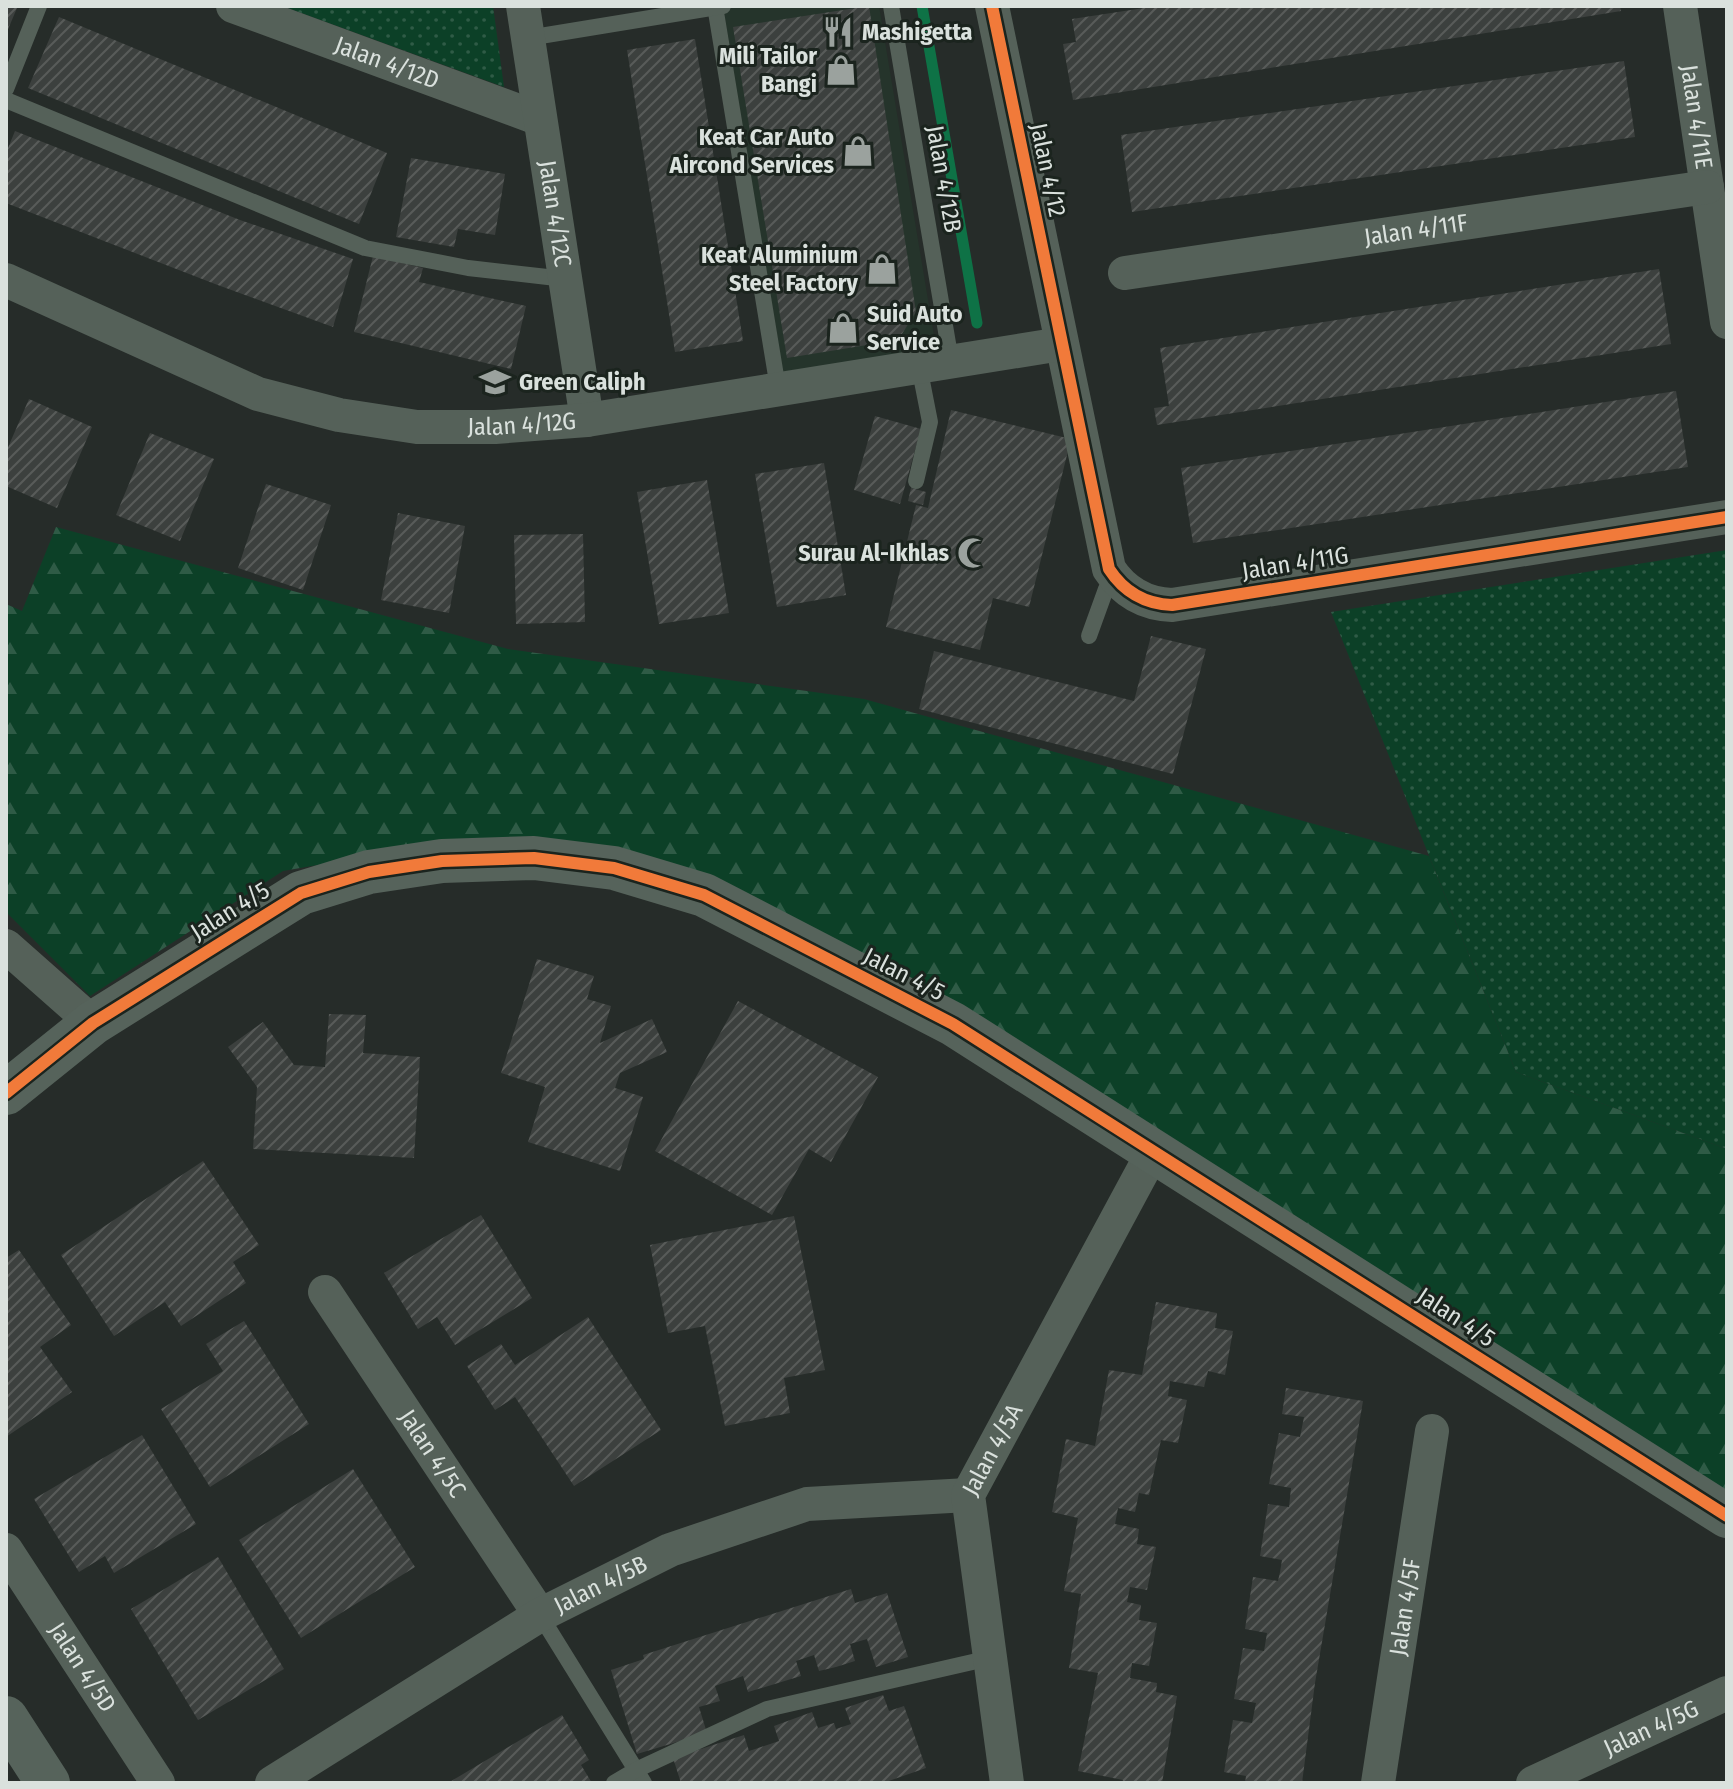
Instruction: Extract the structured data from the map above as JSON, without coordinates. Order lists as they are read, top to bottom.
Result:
{
  "streets": {
    "street": [
      "Jalan 4/12D",
      "Jalan 4/11E",
      "Jalan 4/12",
      "Jalan 4/12C",
      "Jalan 4/11F",
      "Jalan 4/12G",
      "Jalan 4/11G",
      "Jalan 4/5",
      "Jalan 4/5A",
      "Jalan 4/5C",
      "Jalan 4/5B",
      "Jalan 4/5F",
      "Jalan 4/5D",
      "Jalan 4/5G"
    ],
    "lane": ["Jalan 4/12B"]
  },
  "crossings": [
    ["Jalan 4/12D", "Jalan 4/12C"],
    ["Jalan 4/11E", "Jalan 4/11F"],
    ["Jalan 4/12", "Jalan 4/12G"],
    ["Jalan 4/12B", "Jalan 4/12G"],
    ["Jalan 4/12C", "Jalan 4/12G"],
    ["Jalan 4/5", "Jalan 4/5A"],
    ["Jalan 4/5A", "Jalan 4/5B"],
    ["Jalan 4/5C", "Jalan 4/5B"]
  ],
  "places": {
    "restaurant": ["Mashigetta"],
    "shop": [
      "Mili Tailor Bangi",
      "Keat Car Auto Aircond Services",
      "Keat Aluminium Steel Factory",
      "Suid Auto Service"
    ],
    "school or university": ["Green Caliph"],
    "mosque": ["Surau Al-Ikhlas"]
  }
}
